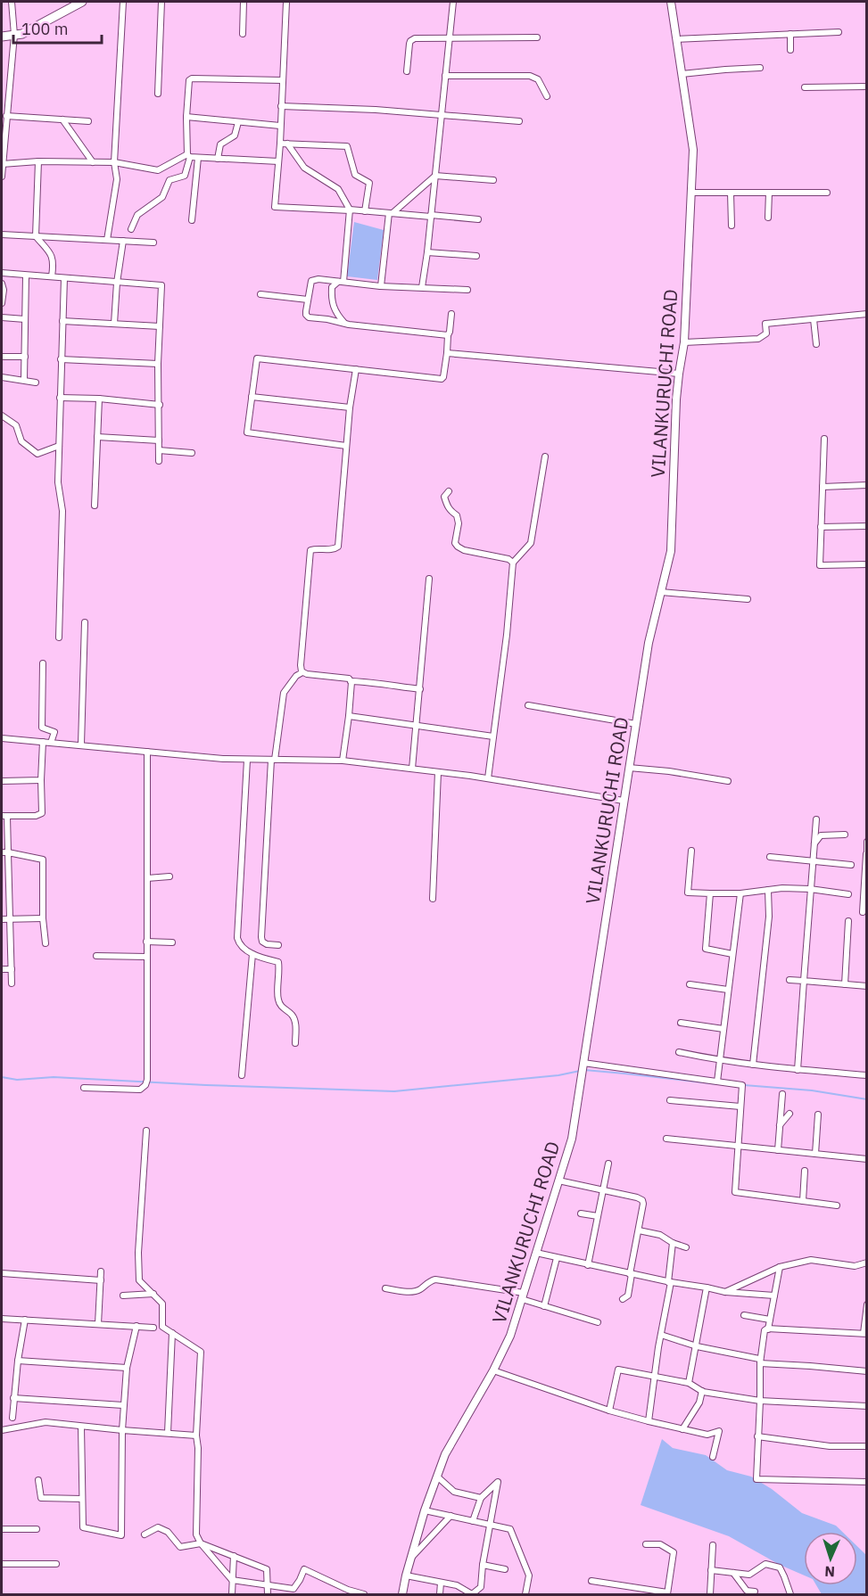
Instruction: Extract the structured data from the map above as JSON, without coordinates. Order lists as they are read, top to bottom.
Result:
{
  "streets": {
    "street": ["VILANKURUCHI ROAD"]
  },
  "scale_bar": "100 m",
  "north": "bottom"
}
